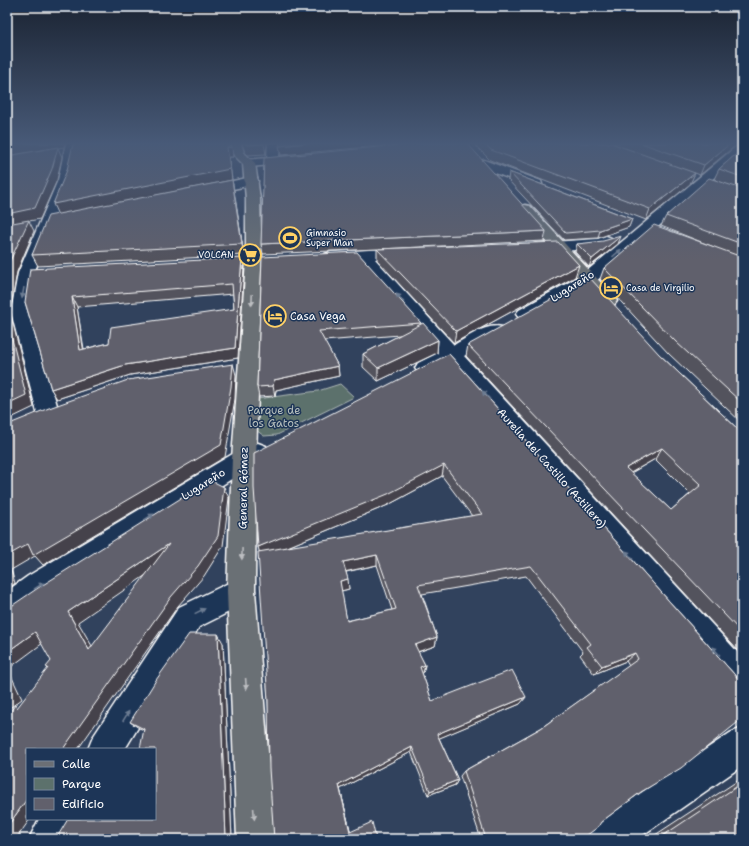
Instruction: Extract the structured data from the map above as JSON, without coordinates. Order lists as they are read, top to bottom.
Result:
{
  "streets": {
    "main road": ["General Gómez"],
    "street": ["Lugareño", "Aurelia del Castillo (Astillero)"]
  },
  "crossings": [
    ["Lugareño", "Aurelia del Castillo (Astillero)"],
    ["Lugareño", "General Gómez"]
  ],
  "one_way": ["Aurelia del Castillo (Astillero)", "General Gómez"],
  "parks": ["Parque de los Gatos"],
  "places": {
    "sports": ["Gimnasio Super Man"],
    "supermarket": ["VOLCAN"],
    "hotel": ["Casa de Virgilio", "Casa Vega"]
  },
  "legend": ["Calle", "Parque", "Edificio"]
}
